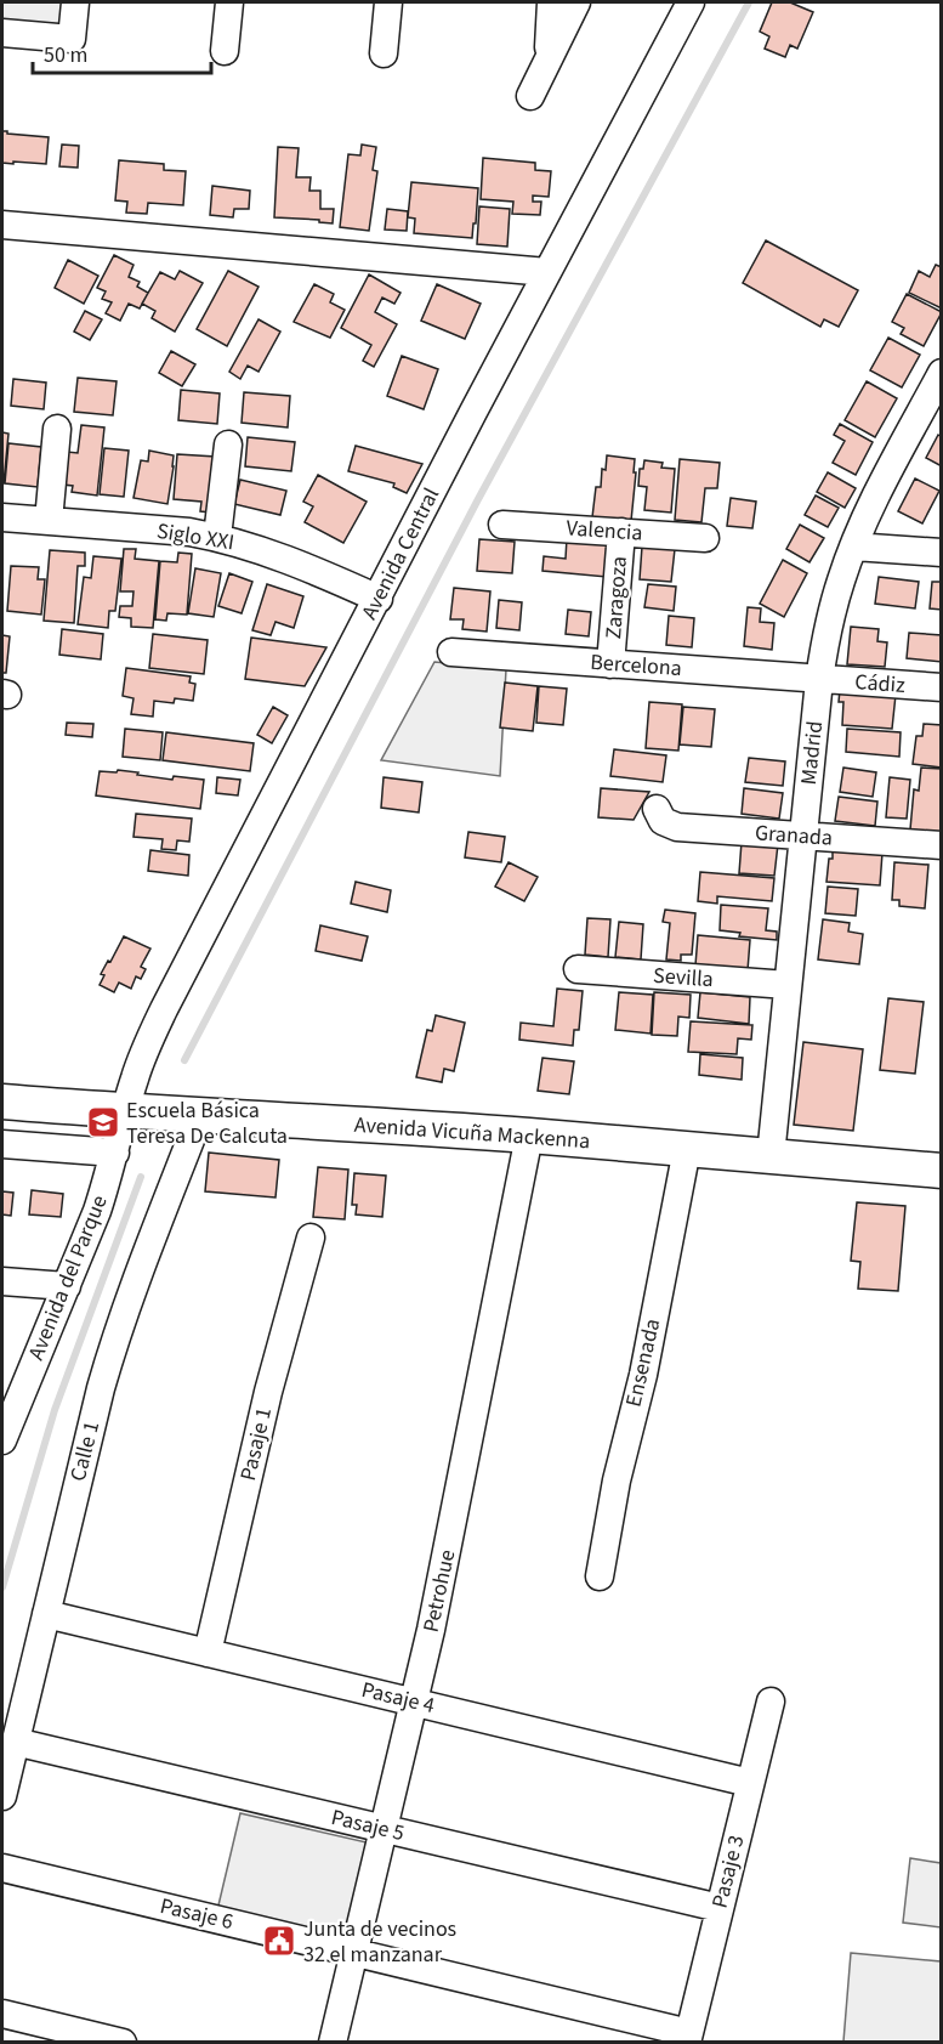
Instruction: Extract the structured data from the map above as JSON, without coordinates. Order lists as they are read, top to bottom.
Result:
{
  "streets": {
    "main road": ["Avenida Vicuña Mackenna"],
    "street": [
      "Valencia",
      "Siglo XXI",
      "Avenida Central",
      "Zaragoza",
      "Bercelona",
      "Cádiz",
      "Madrid",
      "Granada",
      "Sevilla",
      "Avenida del Parque",
      "Ensenada",
      "Pasaje 1",
      "Calle 1",
      "Petrohue",
      "Pasaje 4",
      "Pasaje 5",
      "Pasaje 3",
      "Pasaje 6"
    ]
  },
  "crossings": [
    ["Valencia", "Zaragoza"],
    ["Siglo XXI", "Avenida Central"],
    ["Avenida Central", "Avenida Vicuña Mackenna"],
    ["Avenida Central", "Avenida del Parque"],
    ["Zaragoza", "Bercelona"],
    ["Bercelona", "Cádiz"],
    ["Bercelona", "Madrid"],
    ["Cádiz", "Madrid"],
    ["Madrid", "Granada"],
    ["Madrid", "Sevilla"],
    ["Madrid", "Avenida Vicuña Mackenna"],
    ["Avenida Vicuña Mackenna", "Avenida del Parque"],
    ["Avenida Vicuña Mackenna", "Ensenada"],
    ["Avenida Vicuña Mackenna", "Calle 1"],
    ["Avenida Vicuña Mackenna", "Petrohue"],
    ["Pasaje 1", "Pasaje 4"],
    ["Calle 1", "Pasaje 4"],
    ["Calle 1", "Pasaje 5"],
    ["Petrohue", "Pasaje 4"],
    ["Petrohue", "Pasaje 5"],
    ["Petrohue", "Pasaje 6"],
    ["Pasaje 4", "Pasaje 3"],
    ["Pasaje 5", "Pasaje 3"],
    ["Pasaje 3", "Pasaje 6"]
  ],
  "places": {
    "school or university": ["Escuela Básica Teresa De Calcuta"],
    "public building": ["Junta de vecinos 32 el manzanar"]
  },
  "scale_bar": "50 m"
}
